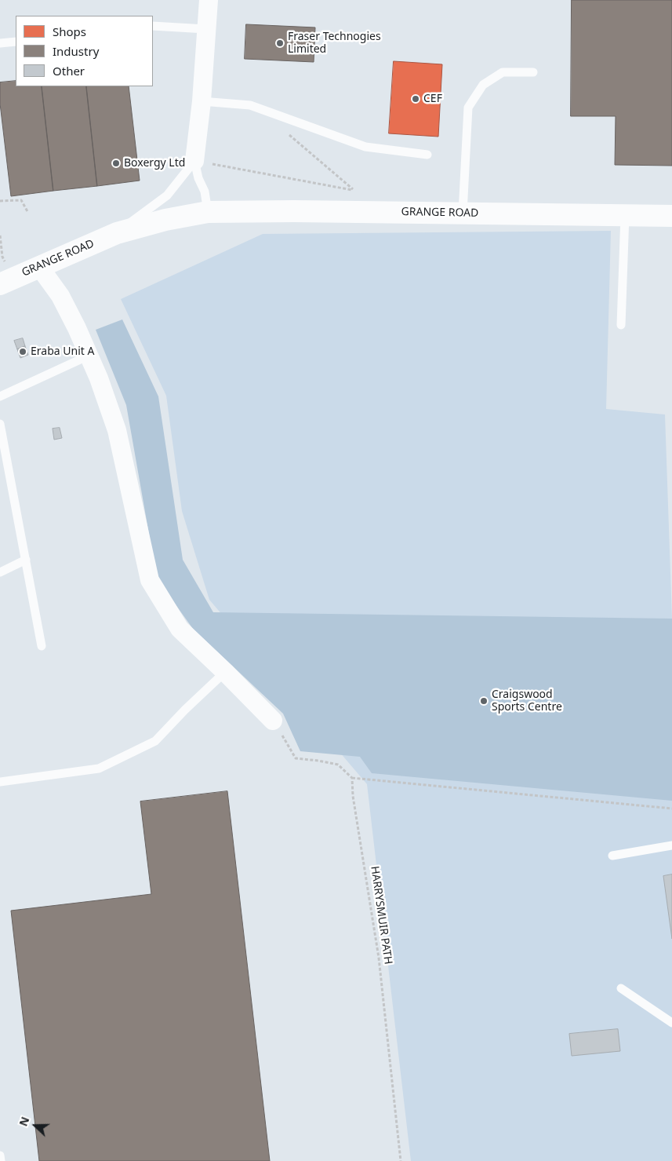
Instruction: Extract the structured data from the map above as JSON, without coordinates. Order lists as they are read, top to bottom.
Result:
{
  "streets": {
    "street": ["GRANGE ROAD"],
    "path": ["HARRYSMUIR PATH"]
  },
  "places": [
    "Fraser Technogies Limited",
    "CEF",
    "Boxergy Ltd",
    "Eraba Unit A",
    "Craigswood Sports Centre"
  ],
  "legend": ["Shops", "Industry", "Other"],
  "north": "left"
}
